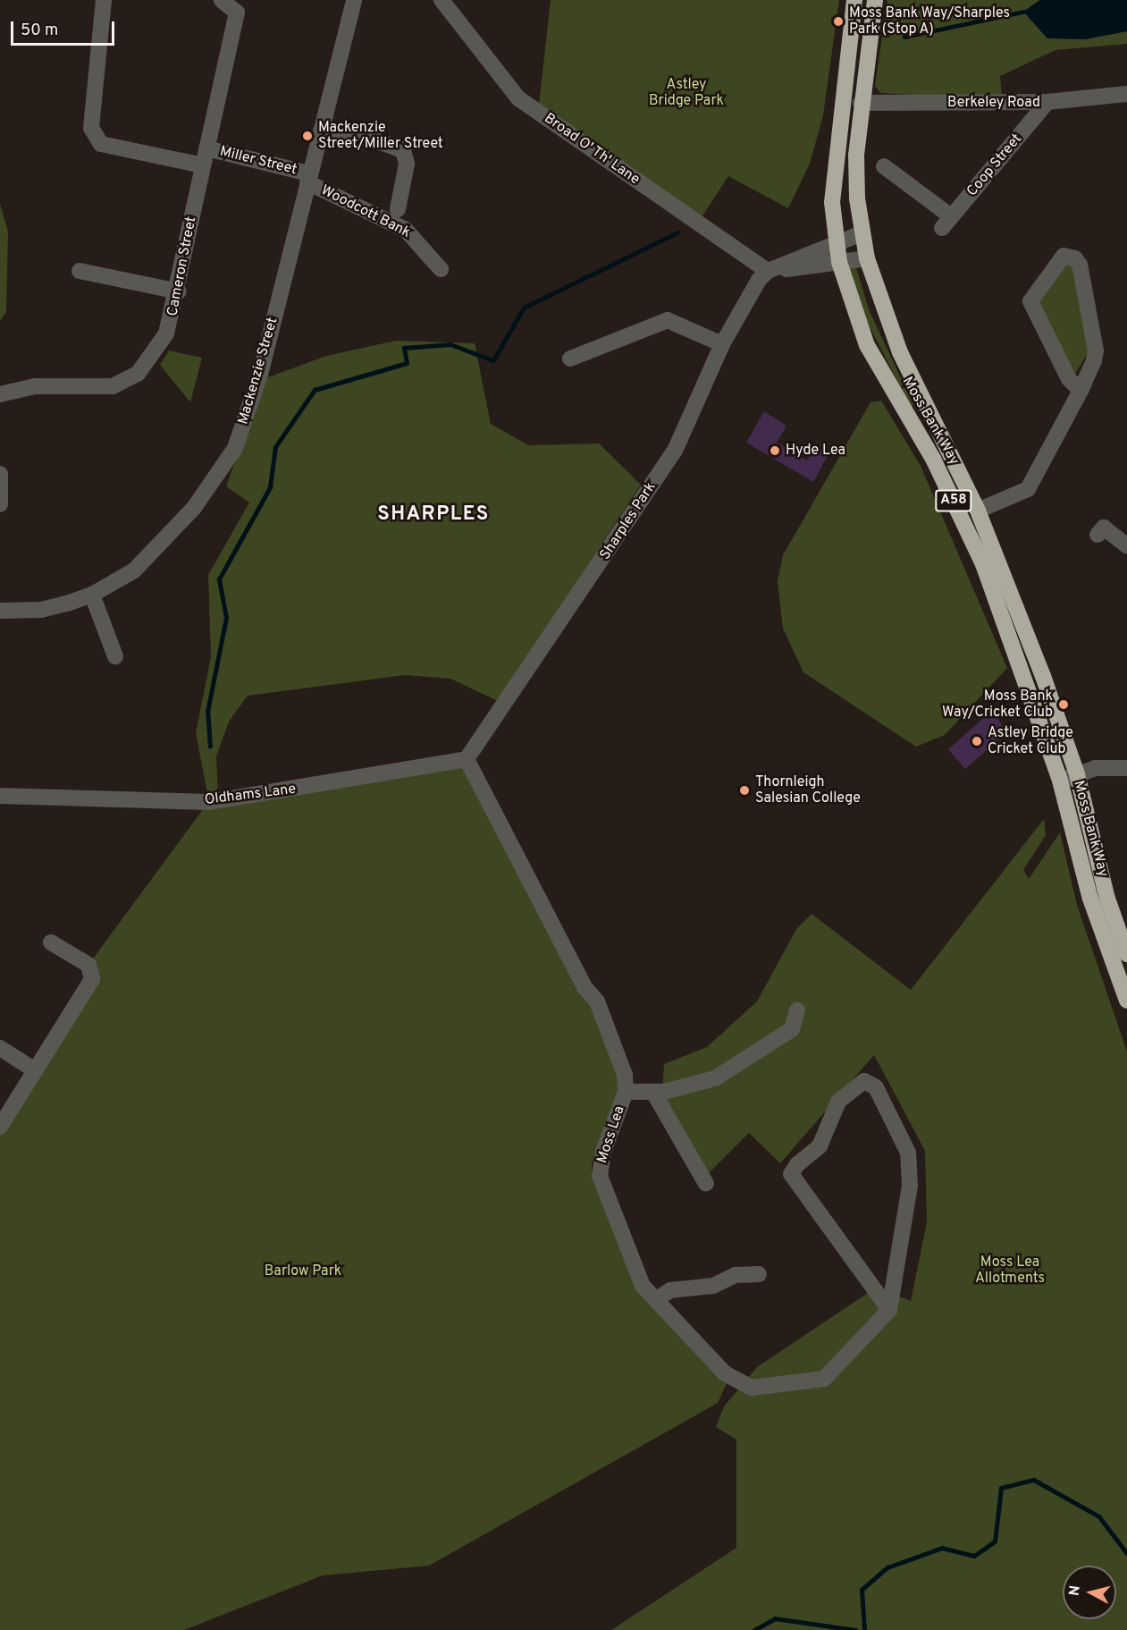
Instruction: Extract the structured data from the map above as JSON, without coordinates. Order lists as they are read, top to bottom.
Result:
{
  "streets": {
    "highway": ["Moss Bank Way", "A58"],
    "street": [
      "Berkeley Road",
      "Broad O' Th' Lane",
      "Miller Street",
      "Coop Street",
      "Woodcott Bank",
      "Cameron Street",
      "Mackenzie Street",
      "Sharples Park",
      "Oldhams Lane",
      "Moss Lea"
    ]
  },
  "crossings": [
    ["Berkeley Road", "Coop Street"],
    ["Berkeley Road", "Moss Bank Way"],
    ["Broad O' Th' Lane", "Sharples Park"],
    ["Miller Street", "Woodcott Bank"],
    ["Miller Street", "Cameron Street"],
    ["Miller Street", "Mackenzie Street"],
    ["Woodcott Bank", "Mackenzie Street"],
    ["Sharples Park", "Oldhams Lane"],
    ["Sharples Park", "Moss Lea"],
    ["Oldhams Lane", "Moss Lea"]
  ],
  "districts": ["SHARPLES"],
  "parks": ["Astley Bridge Park", "Moss Lea Allotments", "Barlow Park"],
  "places": [
    "Moss Bank Way/Sharples Park (Stop A)",
    "Mackenzie Street/Miller Street",
    "Hyde Lea",
    "Moss Bank Way/Cricket Club",
    "Astley Bridge Cricket Club",
    "Thornleigh Salesian College"
  ],
  "scale_bar": "50 m",
  "north": "left"
}
